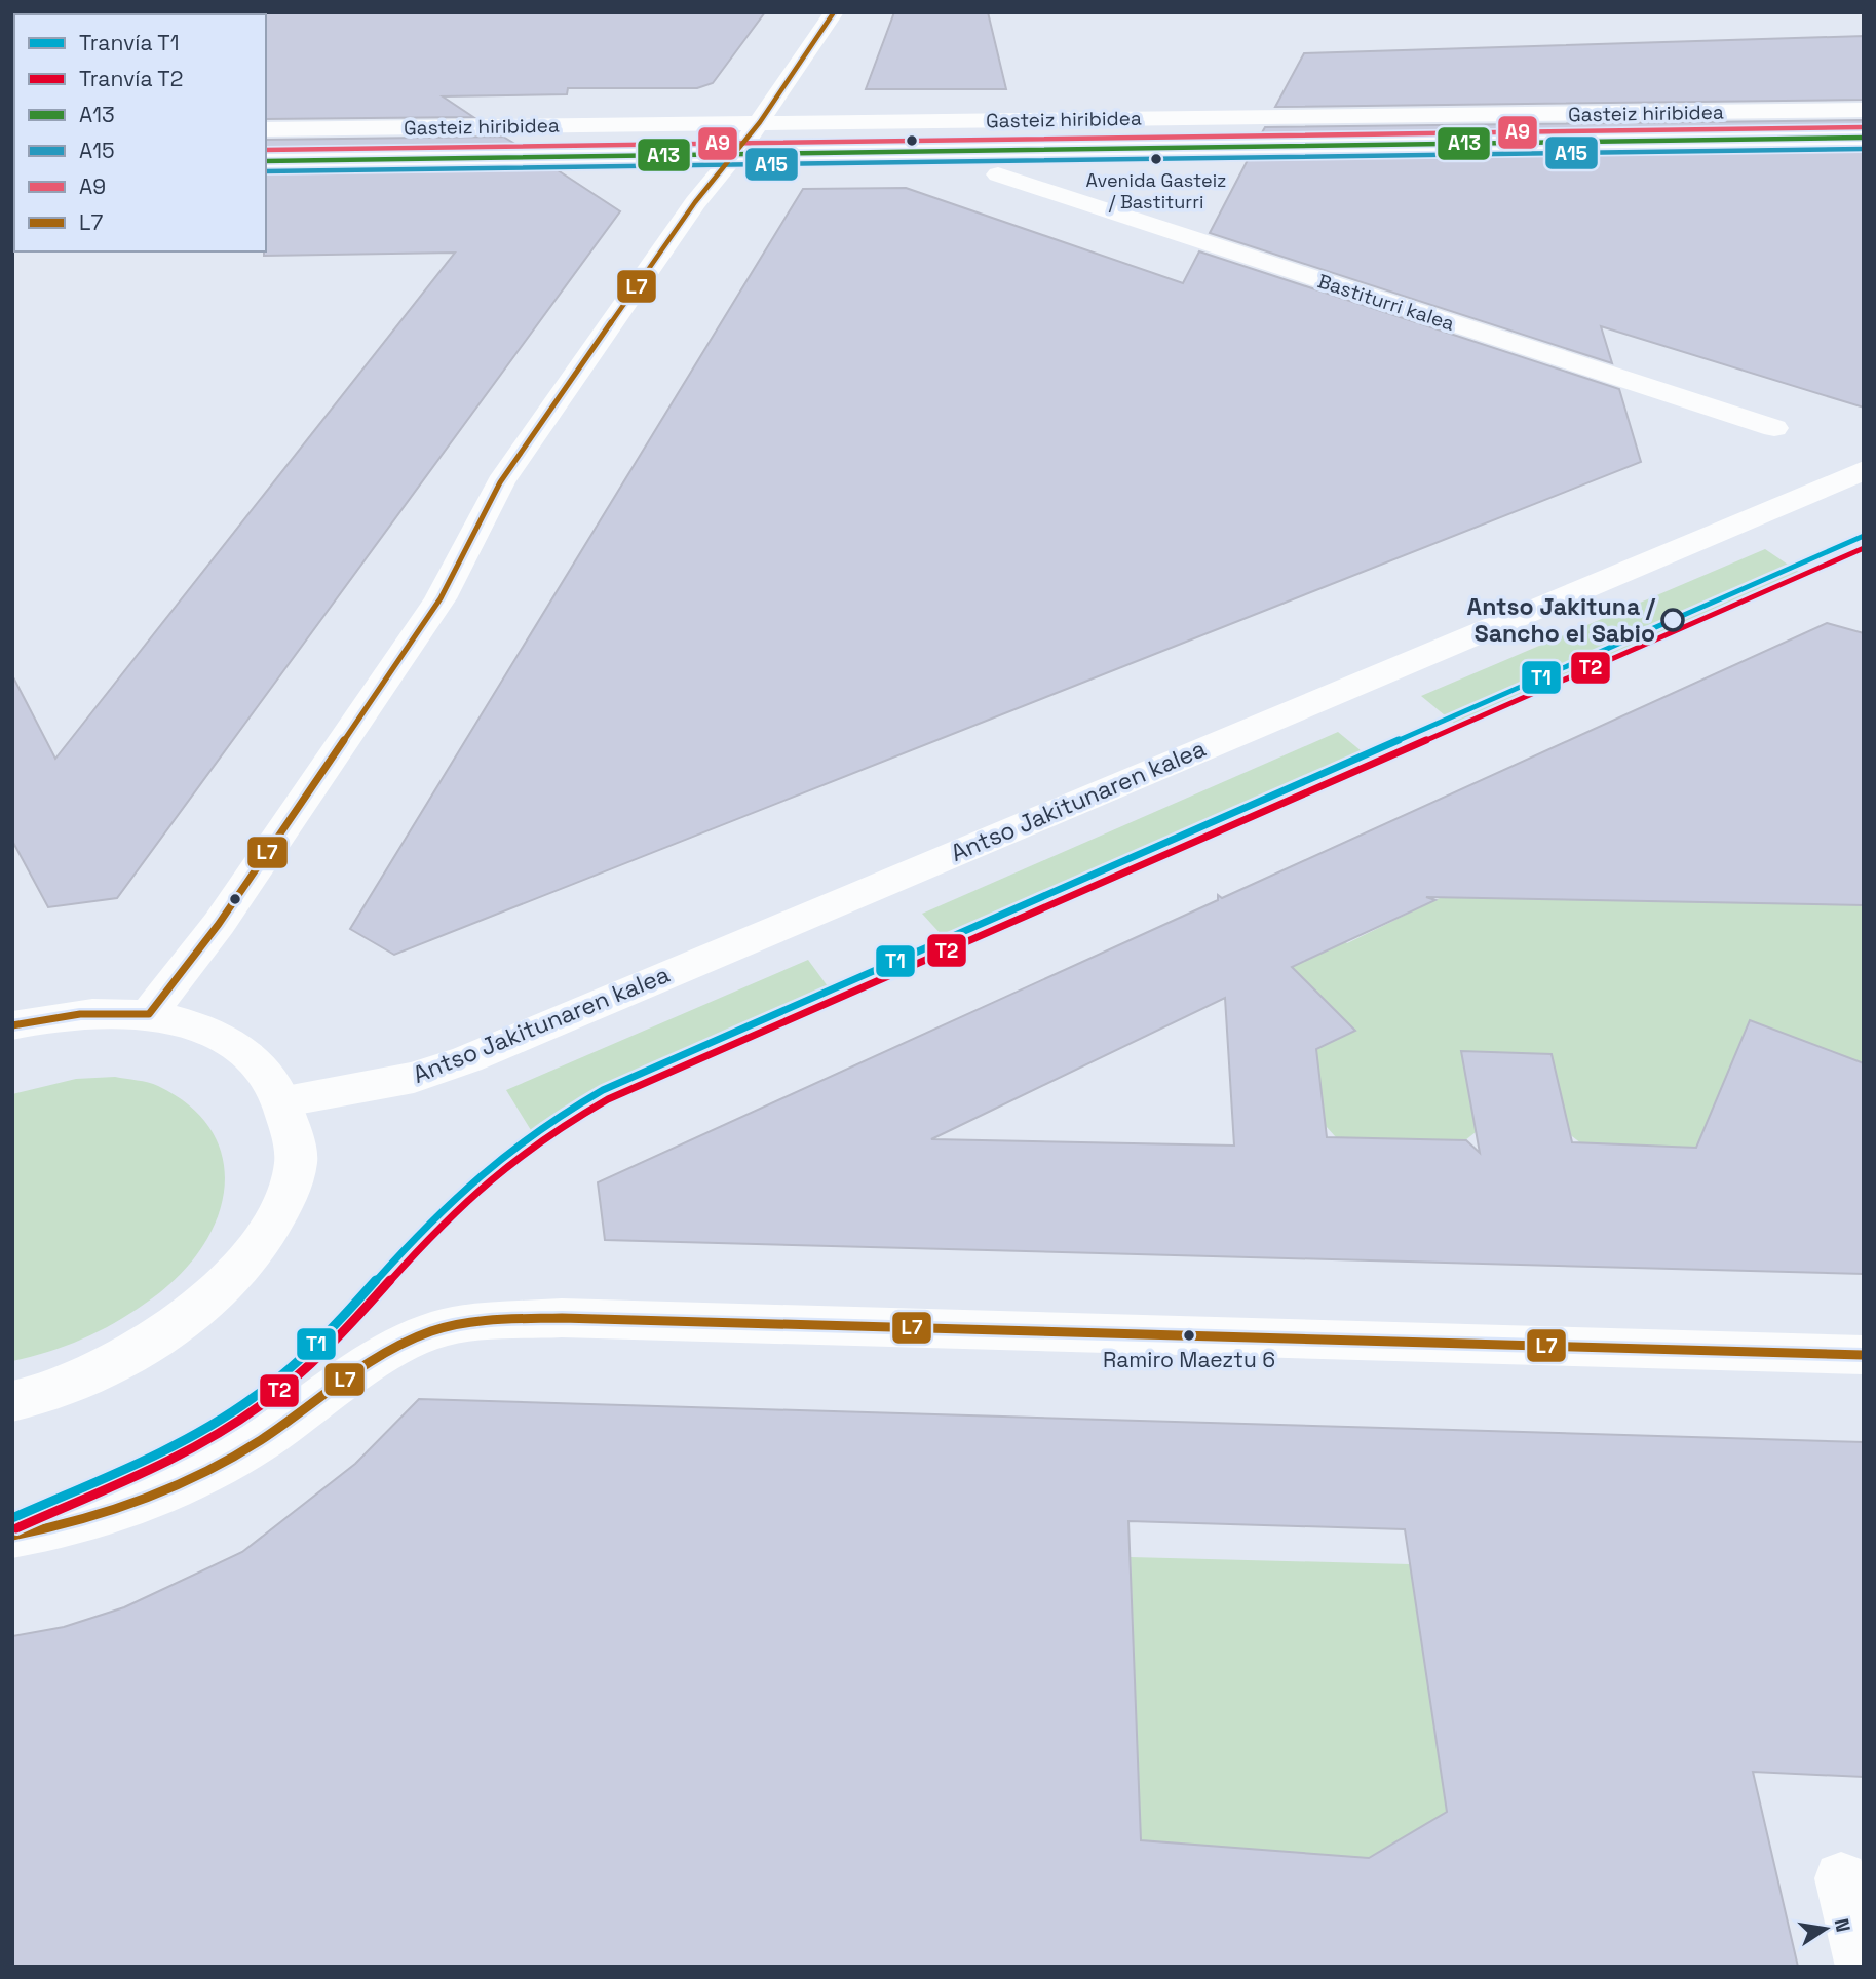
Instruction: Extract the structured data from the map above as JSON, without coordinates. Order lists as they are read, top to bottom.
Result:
{
  "streets": {
    "main road": ["Gasteiz hiribidea", "Bastiturri kalea", "Antso Jakitunaren kalea"]
  },
  "places": ["Avenida Gasteiz / Bastiturri", "Antso Jakituna / Sancho el Sabio", "Ramiro Maeztu 6"],
  "lines": [
    "transit line L7",
    "transit line A9",
    "transit line A13",
    "transit line A15",
    "tram line T1",
    "tram line T2"
  ],
  "legend": [
    "Tranvía T1",
    "Tranvía T2",
    "A13",
    "A15",
    "A9",
    "L7"
  ],
  "north": "right"
}
